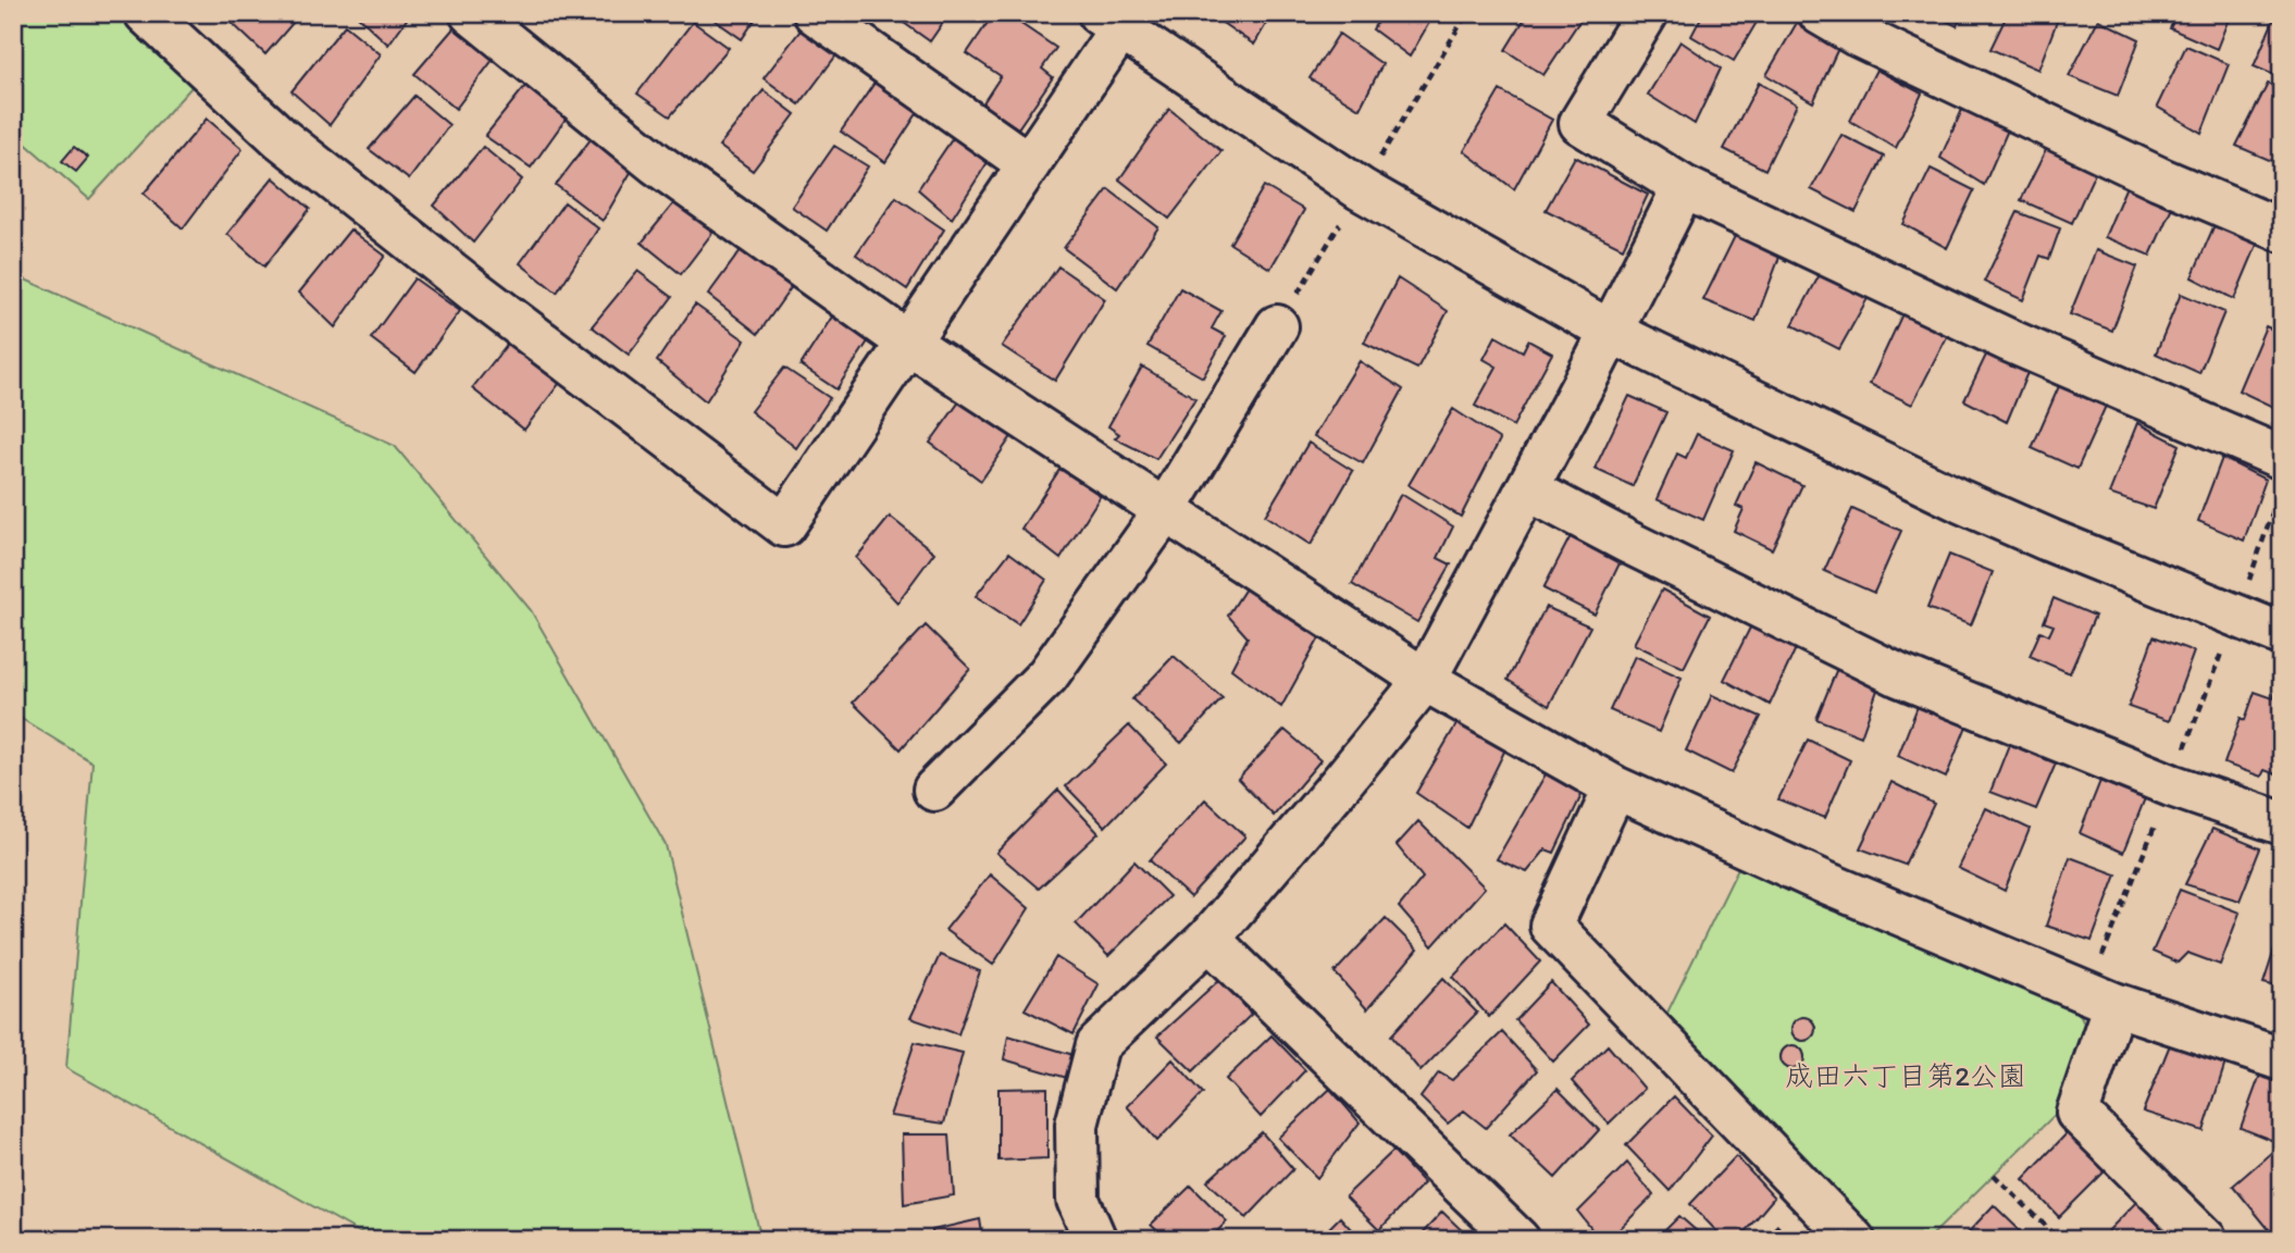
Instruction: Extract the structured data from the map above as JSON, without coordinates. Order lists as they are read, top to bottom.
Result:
{
  "parks": ["成田六丁目第2公園"]
}
